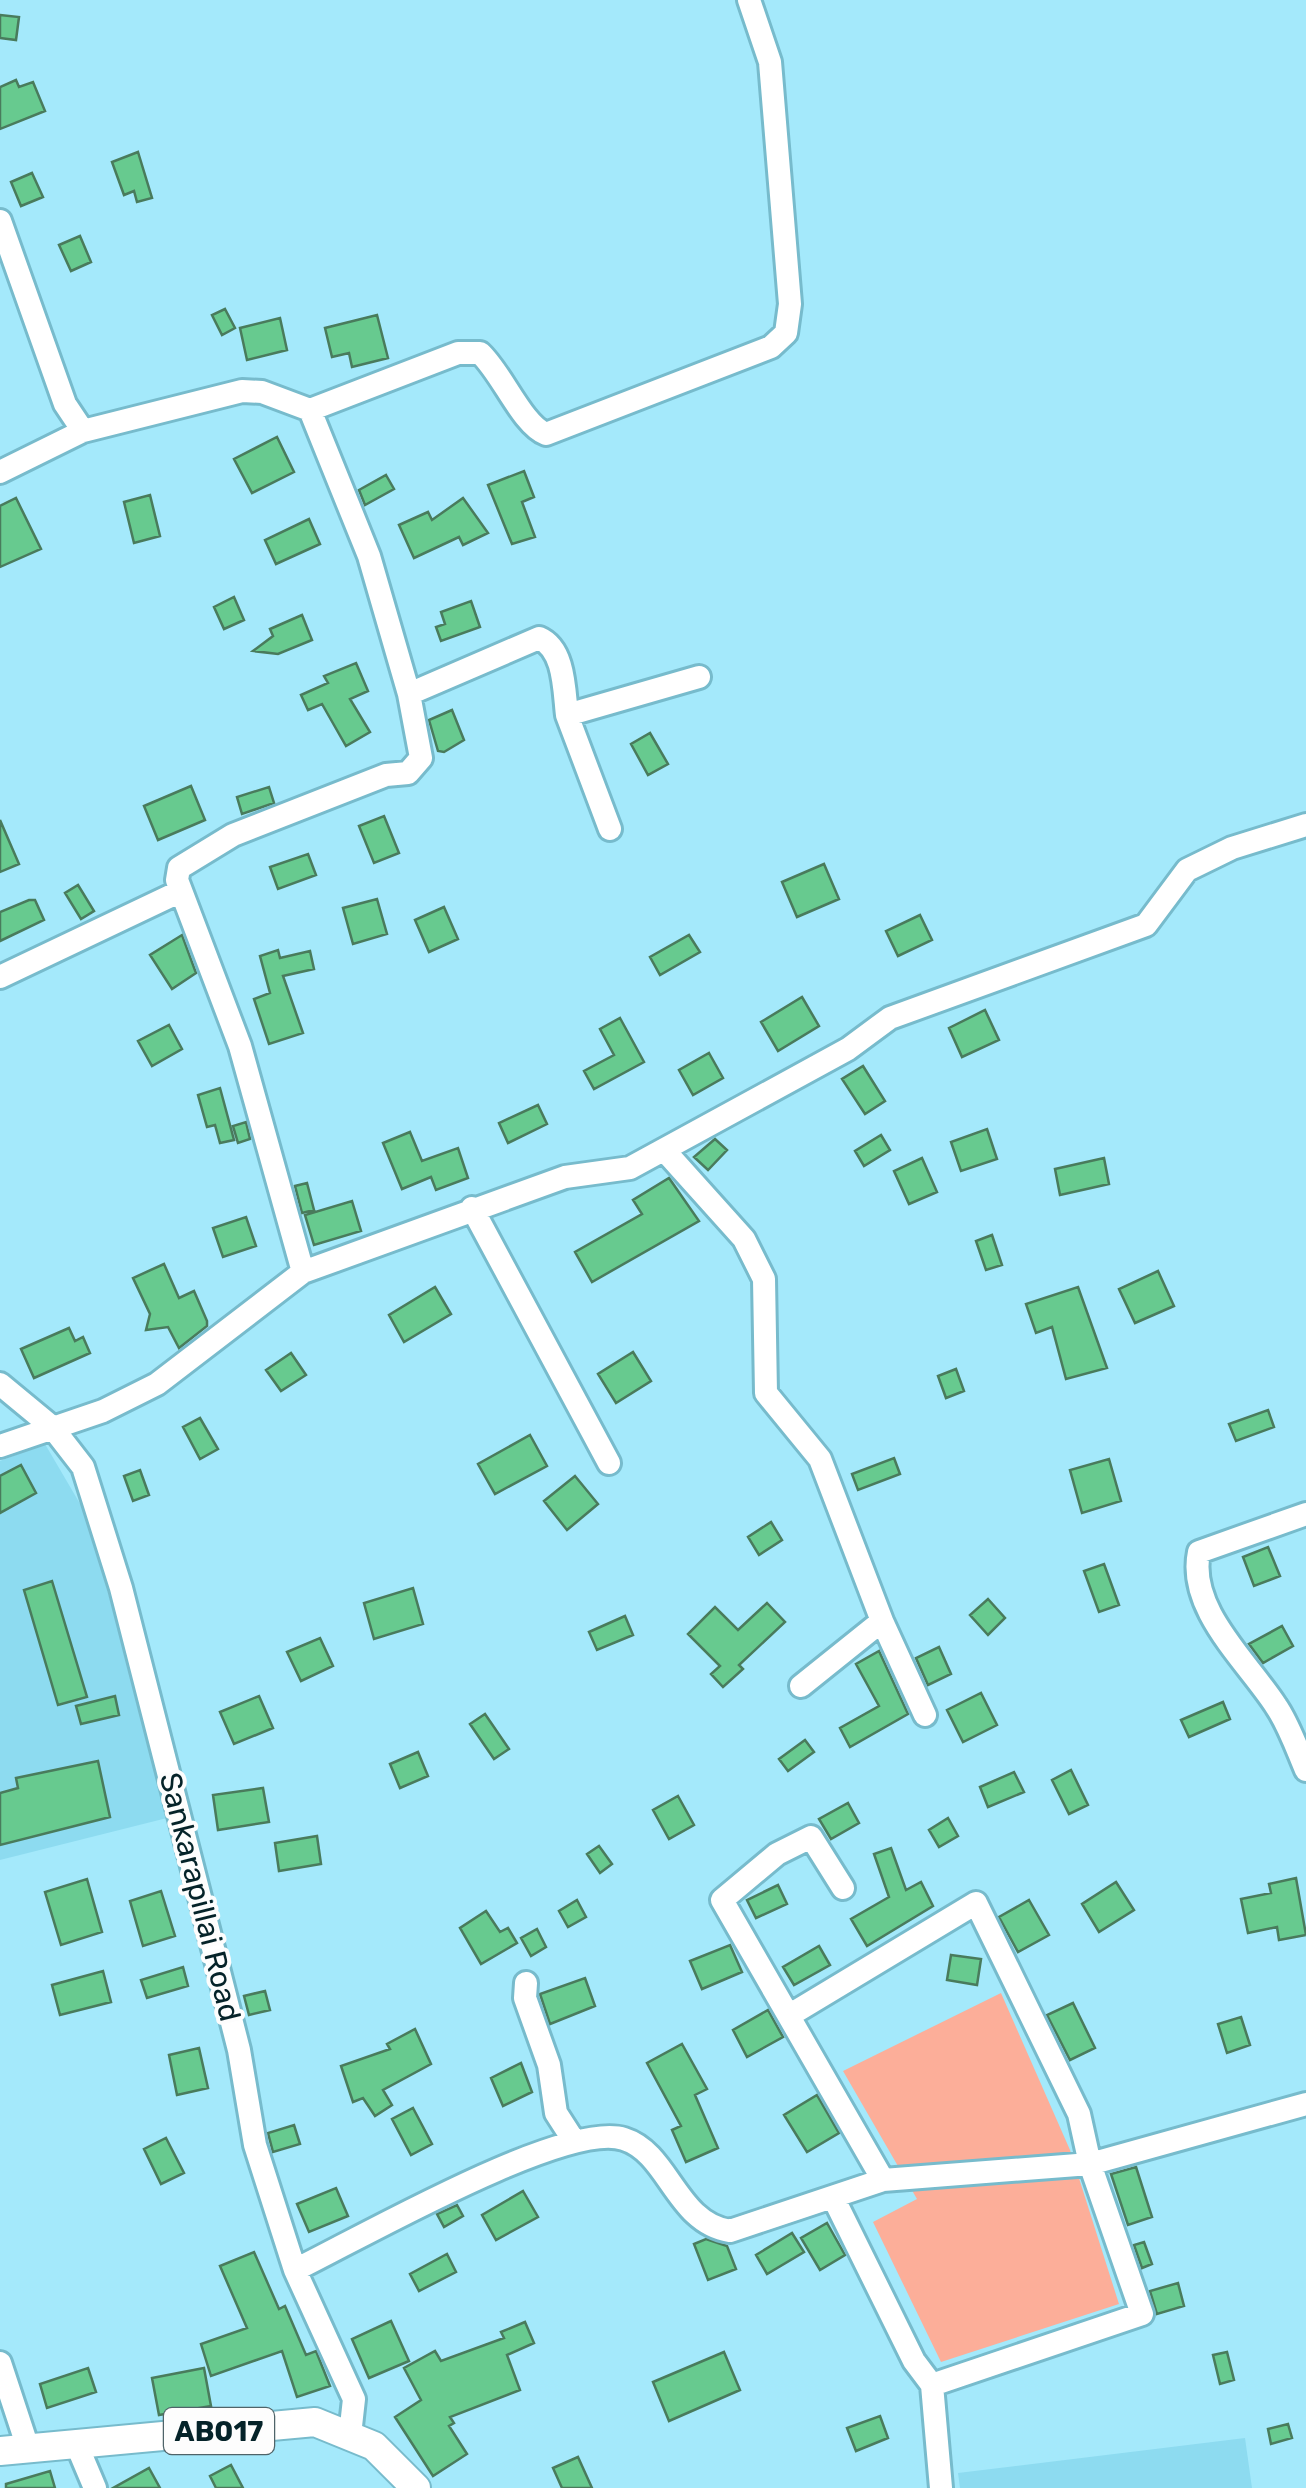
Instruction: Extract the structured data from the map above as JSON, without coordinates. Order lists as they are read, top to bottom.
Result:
{
  "streets": {
    "main road": ["AB017"],
    "street": ["Sankarapillai Road"]
  },
  "crossings": [
    ["Sankarapillai Road", "AB017"]
  ]
}
